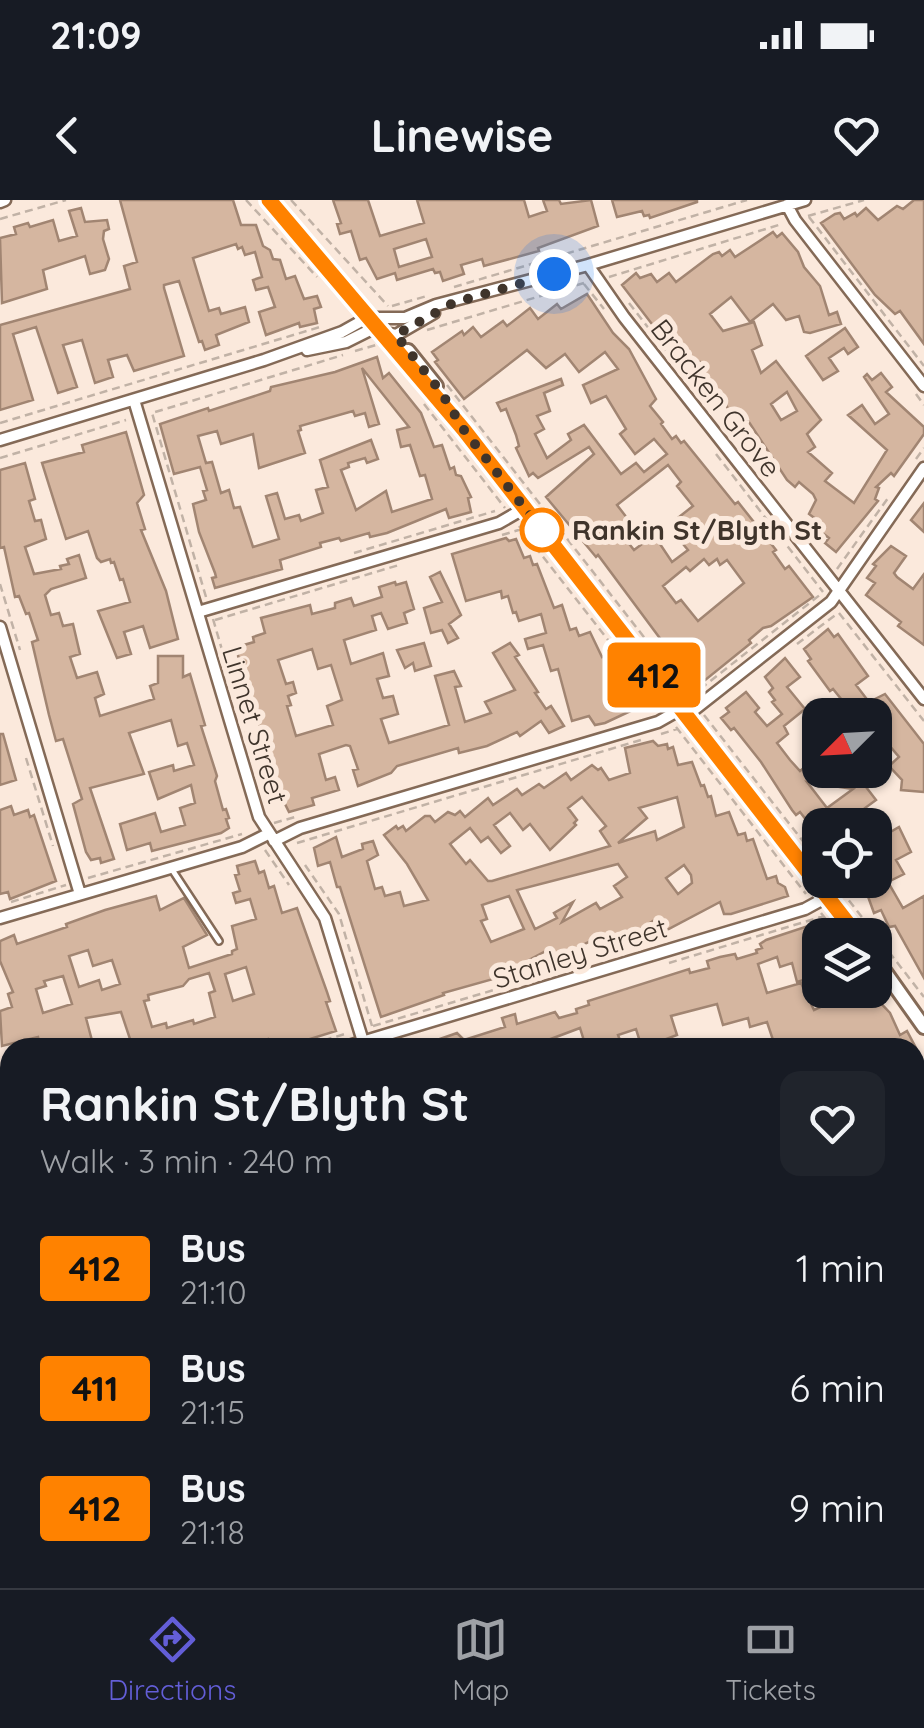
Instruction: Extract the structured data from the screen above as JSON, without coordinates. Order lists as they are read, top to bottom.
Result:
{
  "streets": {
    "street": ["Bracken Grove", "Linnet Street", "Stanley Street"]
  },
  "places": ["Rankin St/Blyth St"],
  "lines": ["bus line 412"],
  "north": "bottom left",
  "page": {
    "status": "21:09",
    "header": "Linewise",
    "on_map": "412",
    "heading": ["Rankin St/Blyth St", "Walk · 3 min · 240 m"],
    "list": [
      {
        "mark": "412",
        "name": "Bus",
        "note": "21:10",
        "value": "1 min"
      },
      {
        "mark": "411",
        "name": "Bus",
        "note": "21:15",
        "value": "6 min"
      },
      {
        "mark": "412",
        "name": "Bus",
        "note": "21:18",
        "value": "9 min"
      }
    ],
    "tabs": ["Directions", "Map", "Tickets"]
  }
}
